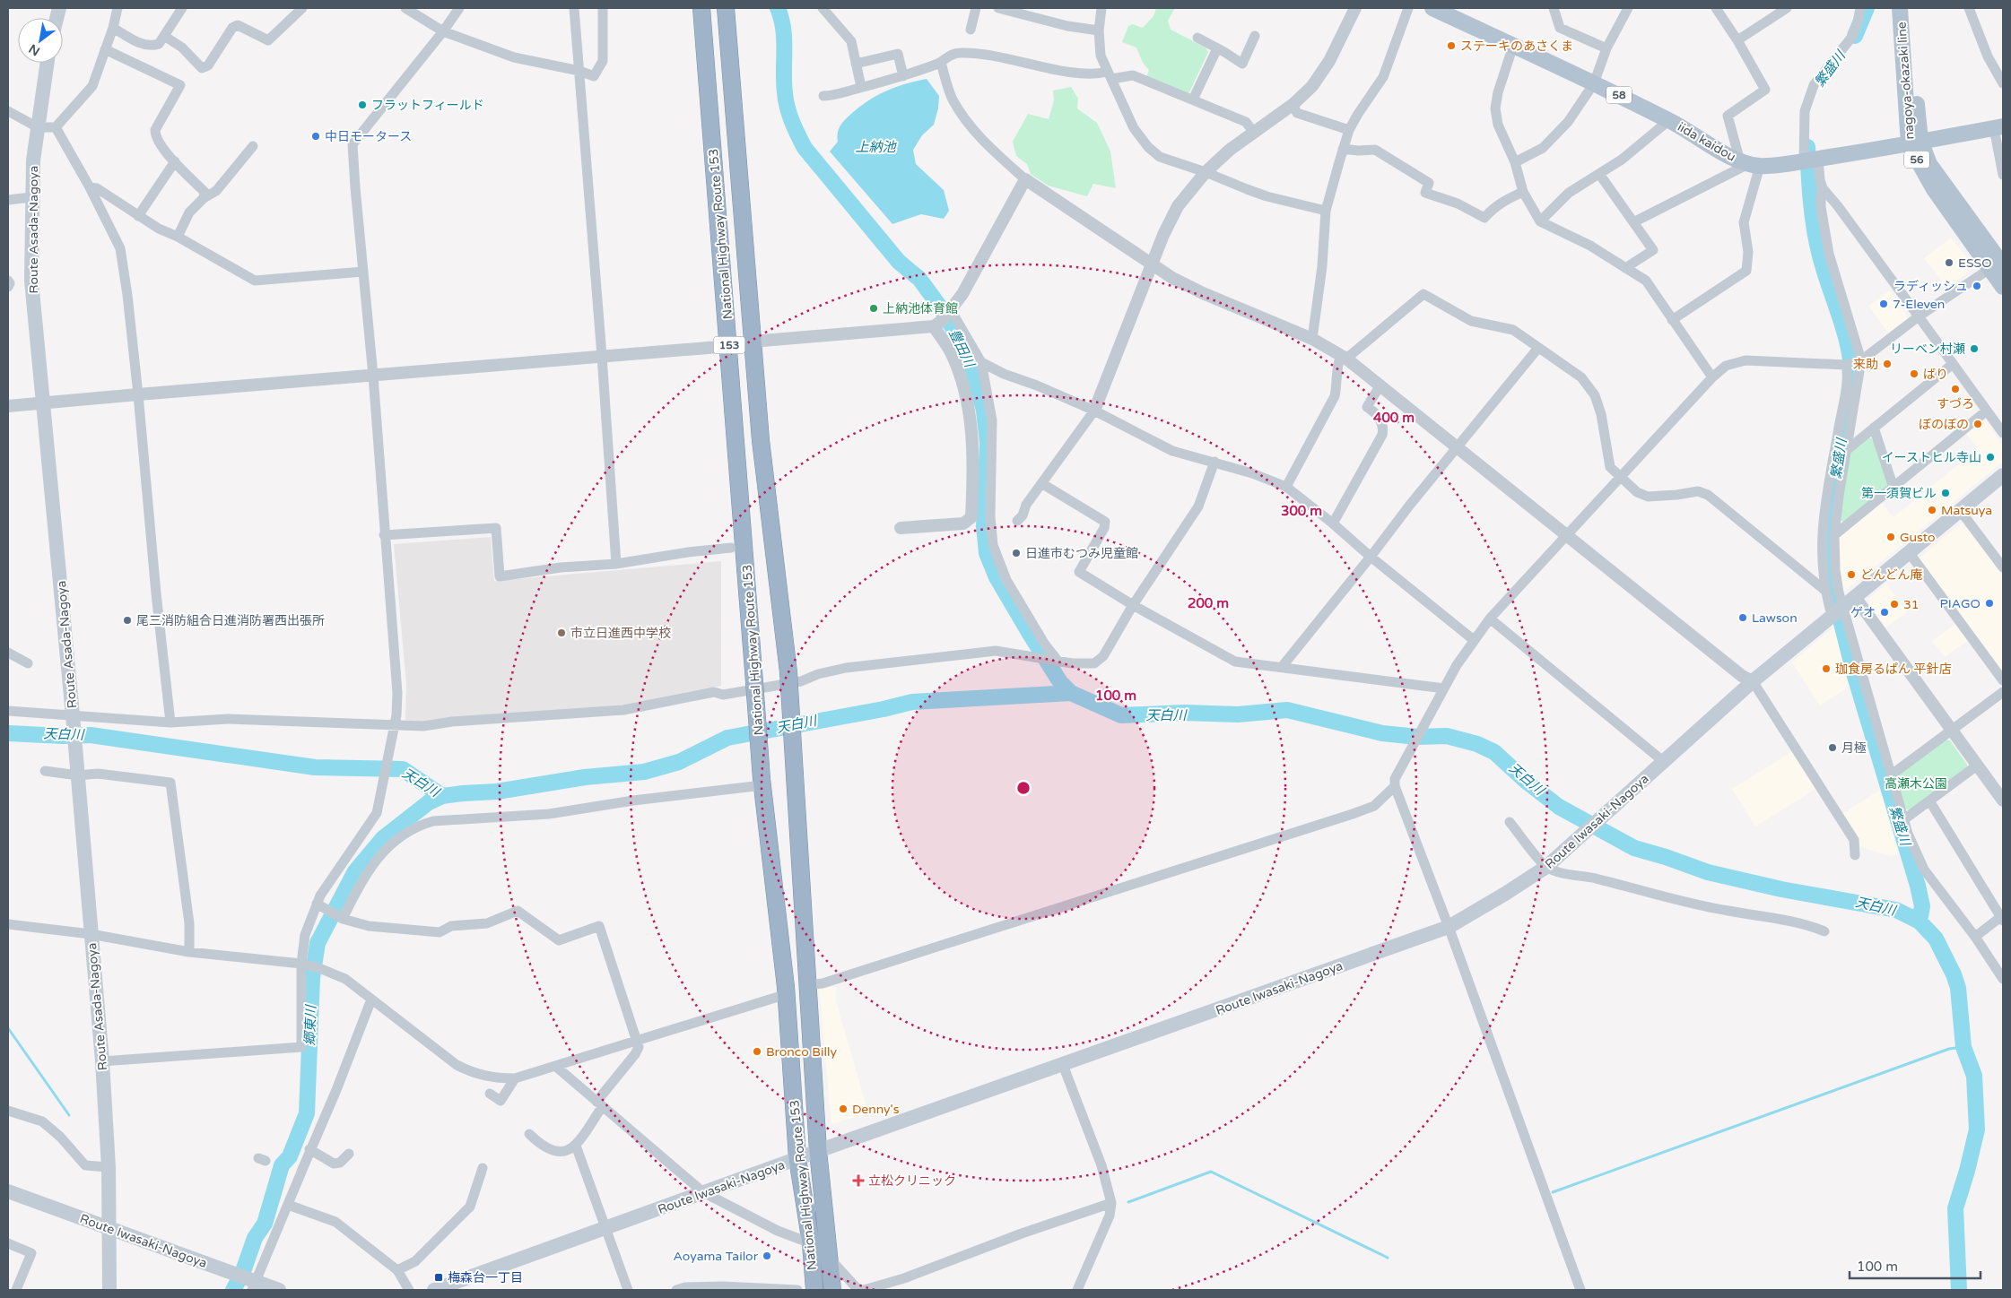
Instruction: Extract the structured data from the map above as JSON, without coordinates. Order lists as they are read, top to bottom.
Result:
{
  "streets": {
    "highway": ["National Highway Route 153", "153"],
    "main road": [
      "nagoya-okazaki line",
      "58",
      "iida kaidou",
      "56",
      "Route Asada-Nagoya",
      "Route Iwasaki-Nagoya"
    ]
  },
  "crossings": [
    ["Route Asada-Nagoya", "Route Iwasaki-Nagoya"],
    ["National Highway Route 153", "Route Iwasaki-Nagoya"]
  ],
  "water": [
    "繁盛川",
    "上納池",
    "豊田川",
    "天白川",
    "郷東川"
  ],
  "parks": ["高瀬木公園"],
  "places": {
    "other": [
      "ステーキのあさくま",
      "フラットフィールド",
      "中日モータース",
      "ESSO",
      "ラディッシュ",
      "7-Eleven",
      "上納池体育館",
      "リーベン村瀬",
      "来助",
      "ばり",
      "すづろ",
      "ぼのぼの",
      "イーストヒル寺山",
      "第一須賀ビル",
      "Matsuya",
      "Gusto",
      "日進市むつみ児童館",
      "どんどん庵",
      "PIAGO",
      "31",
      "ゲオ",
      "Lawson",
      "尾三消防組合日進消防署西出張所",
      "市立日進西中学校",
      "珈食房るぱん 平針店",
      "月極",
      "Bronco Billy",
      "Denny's",
      "Aoyama Tailor"
    ],
    "health": ["立松クリニック"],
    "transit": ["梅森台一丁目"]
  },
  "scale_bar": "100 m",
  "north": "bottom left",
  "rings": [
    "400 m",
    "300 m",
    "200 m",
    "100 m"
  ]
}
